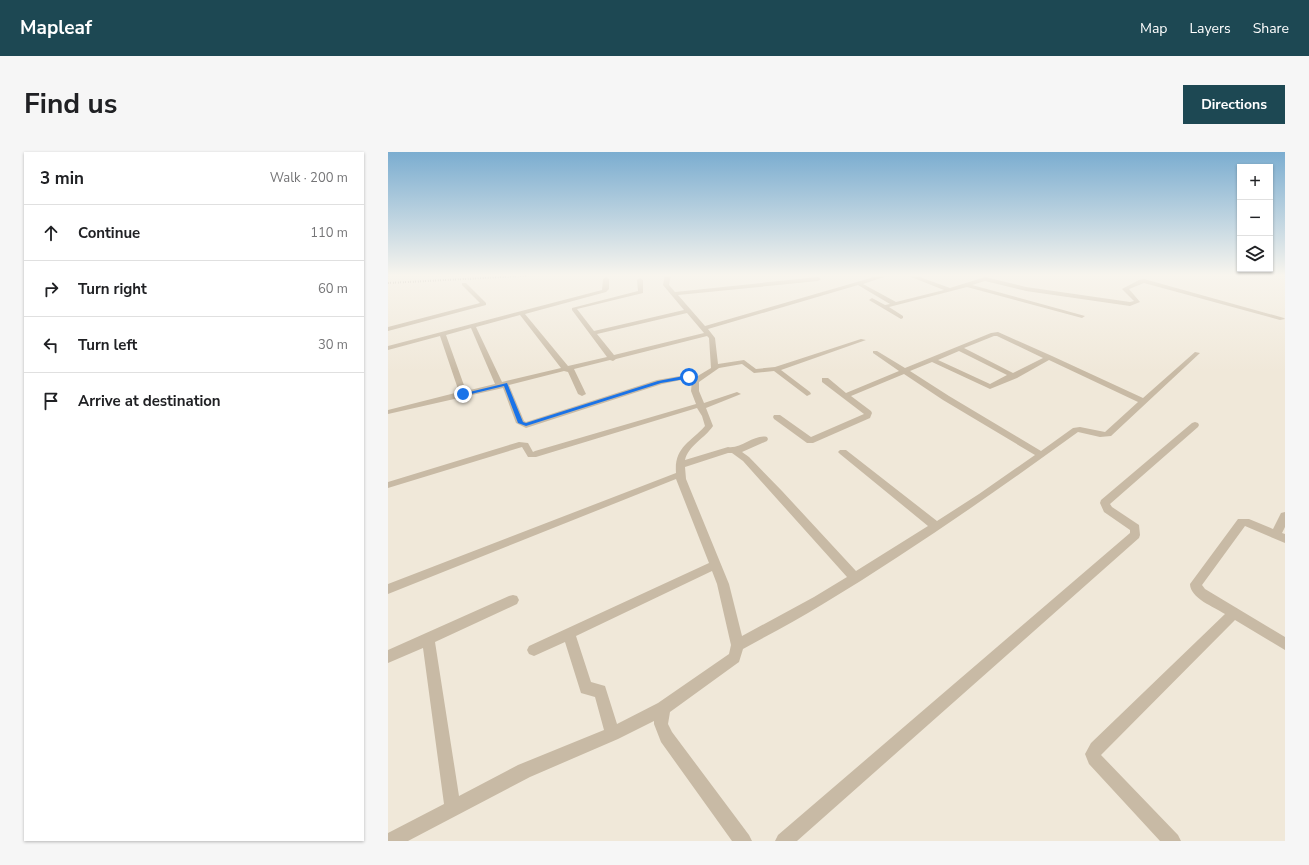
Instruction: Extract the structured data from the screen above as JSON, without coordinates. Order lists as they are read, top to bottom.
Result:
{
  "page": {
    "header": "Mapleaf",
    "nav": ["Map", "Layers", "Share"],
    "title": "Find us",
    "buttons": "Directions",
    "heading": ["3 min", "Walk · 200 m"],
    "map_buttons": ["+", "−"],
    "list": [
      ["Continue", "110 m"],
      ["Turn right", "60 m"],
      ["Turn left", "30 m"],
      "Arrive at destination"
    ]
  }
}
